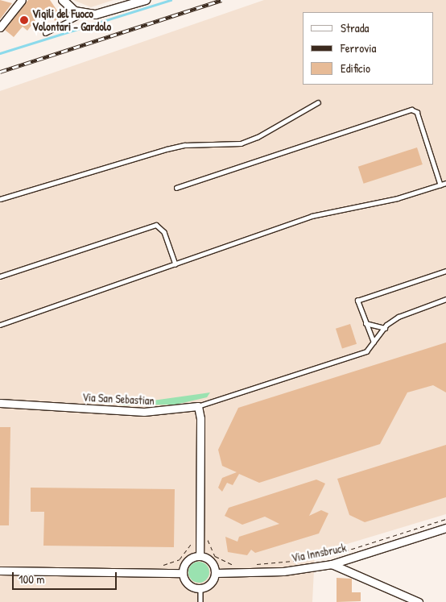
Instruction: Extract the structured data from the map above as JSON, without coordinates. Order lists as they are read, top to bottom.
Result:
{
  "streets": {
    "street": ["Via San Sebastian", "Via Innsbruck"]
  },
  "places": ["Vigili del Fuoco Volontari - Gardolo"],
  "legend": ["Strada", "Ferrovia", "Edificio"],
  "scale_bar": "100 m"
}
